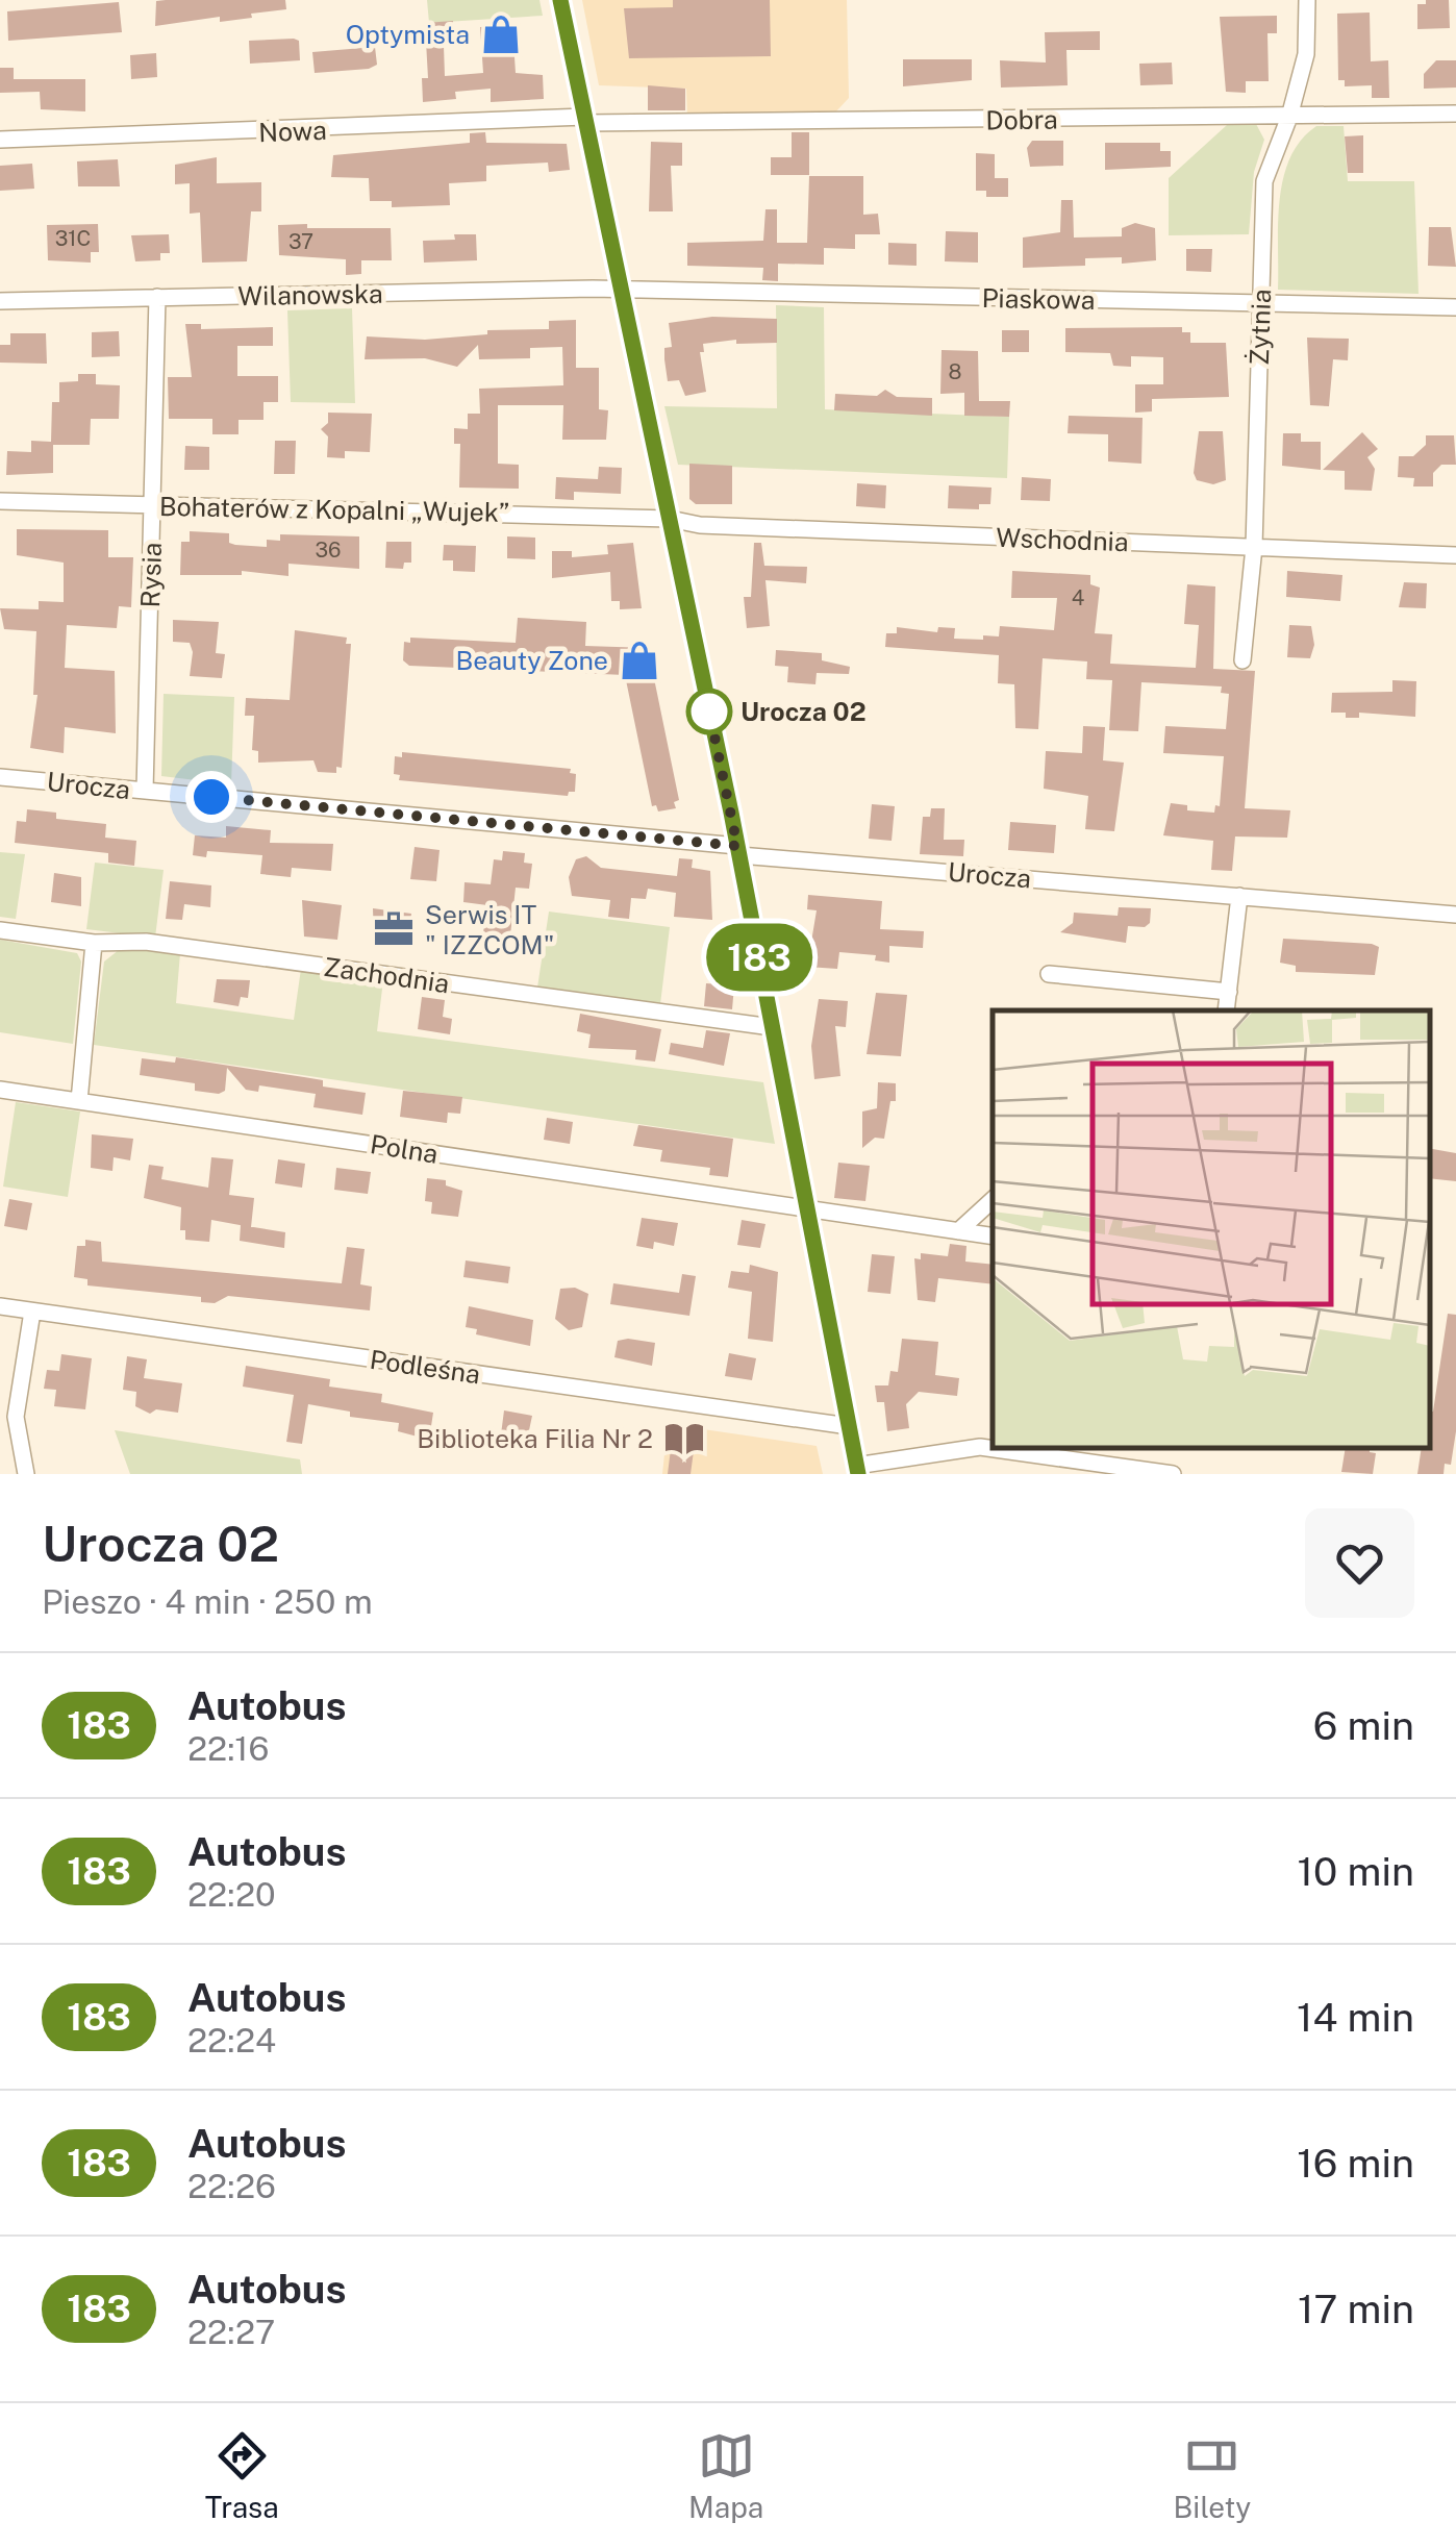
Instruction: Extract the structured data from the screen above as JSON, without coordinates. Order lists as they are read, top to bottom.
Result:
{
  "streets": {
    "street": [
      "Dobra",
      "Nowa",
      "Wilanowska",
      "Piaskowa",
      "Żytnia",
      "Bohaterów z Kopalni „Wujek”",
      "Wschodnia",
      "Rysia",
      "Urocza",
      "Zachodnia",
      "Polna",
      "Podleśna"
    ]
  },
  "crossings": [
    ["Dobra", "Nowa"],
    ["Dobra", "Żytnia"],
    ["Wilanowska", "Piaskowa"],
    ["Wilanowska", "Rysia"],
    ["Piaskowa", "Żytnia"],
    ["Żytnia", "Wschodnia"],
    ["Bohaterów z Kopalni „Wujek”", "Wschodnia"],
    ["Bohaterów z Kopalni „Wujek”", "Rysia"],
    ["Rysia", "Urocza"]
  ],
  "places": {
    "shop": ["Optymista", "Beauty Zone"],
    "other": ["Urocza 02"],
    "office": ["Serwis IT \" IZZCOM\""],
    "library": ["Biblioteka Filia Nr 2"]
  },
  "lines": ["bus line 183"],
  "house_numbers": [
    "31C",
    "37",
    "8",
    "36",
    "4"
  ],
  "page": {
    "on_map": "183",
    "heading": ["Urocza 02", "Pieszo · 4 min · 250 m"],
    "list": [
      {
        "mark": "183",
        "name": "Autobus",
        "note": "22:16",
        "value": "6 min"
      },
      {
        "mark": "183",
        "name": "Autobus",
        "note": "22:20",
        "value": "10 min"
      },
      {
        "mark": "183",
        "name": "Autobus",
        "note": "22:24",
        "value": "14 min"
      },
      {
        "mark": "183",
        "name": "Autobus",
        "note": "22:26",
        "value": "16 min"
      },
      {
        "mark": "183",
        "name": "Autobus",
        "note": "22:27",
        "value": "17 min"
      }
    ],
    "tabs": ["Trasa", "Mapa", "Bilety"]
  }
}
